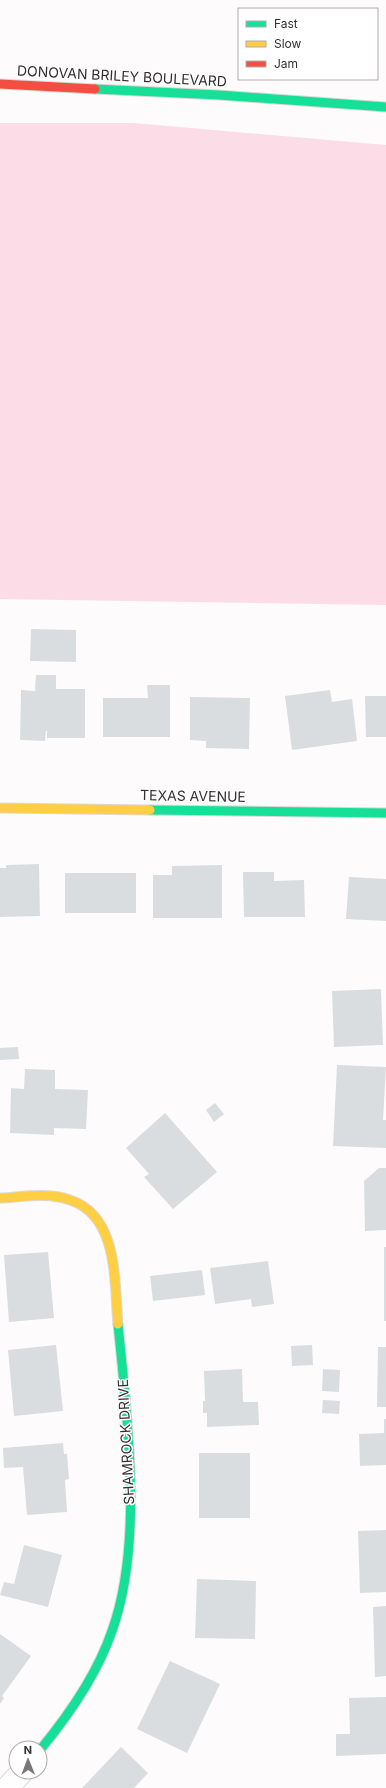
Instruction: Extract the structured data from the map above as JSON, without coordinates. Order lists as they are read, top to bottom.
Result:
{
  "streets": {
    "street": ["DONOVAN BRILEY BOULEVARD", "TEXAS AVENUE", "SHAMROCK DRIVE"]
  },
  "legend": ["Fast", "Slow", "Jam"],
  "north": "top"
}
